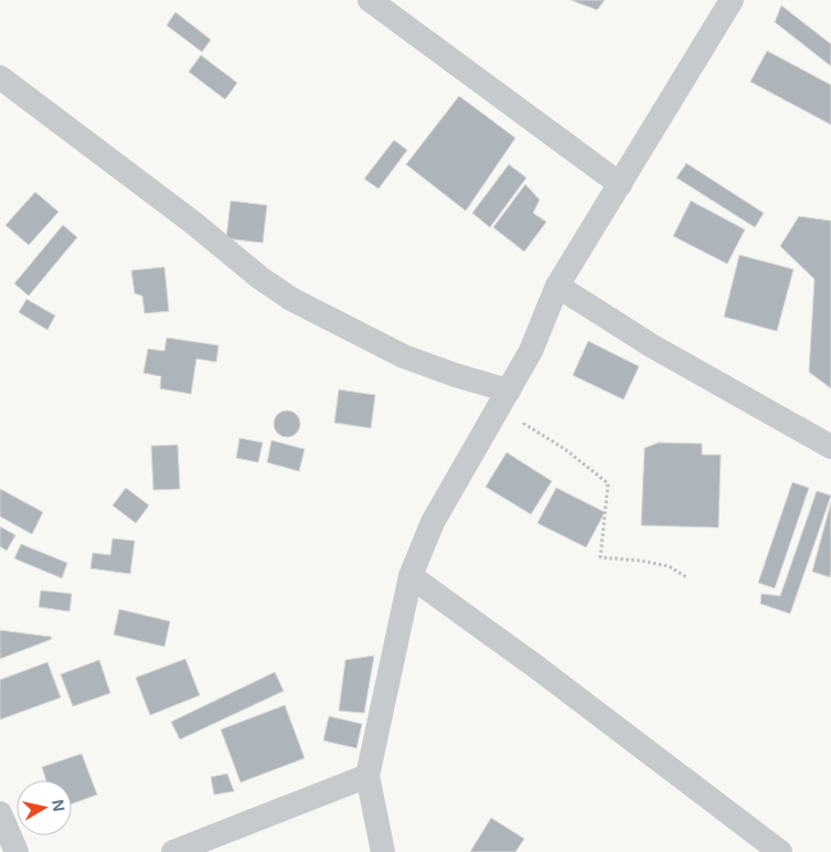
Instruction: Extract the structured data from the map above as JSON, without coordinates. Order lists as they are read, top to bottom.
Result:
{
  "north": "right"
}
